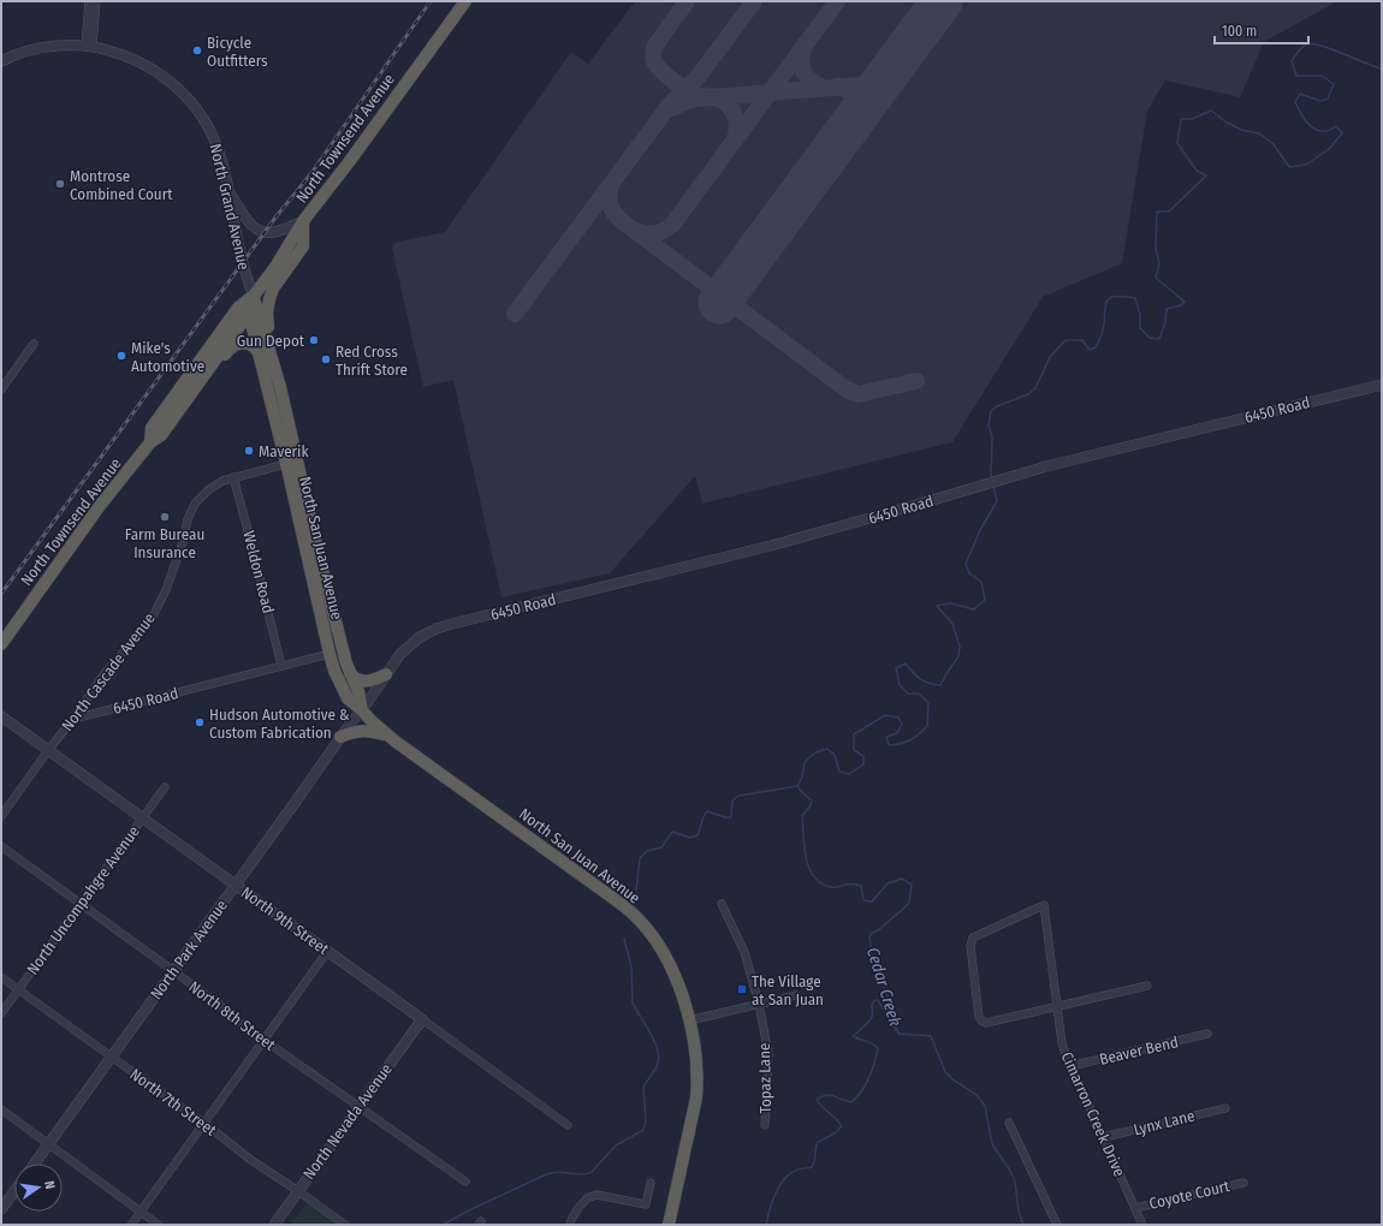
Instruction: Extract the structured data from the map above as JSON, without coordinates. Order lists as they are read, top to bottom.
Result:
{
  "streets": {
    "highway": ["North Townsend Avenue", "North San Juan Avenue"],
    "street": [
      "North Grand Avenue",
      "6450 Road",
      "Weldon Road",
      "North Cascade Avenue",
      "North Uncompahgre Avenue",
      "North 9th Street",
      "North Park Avenue",
      "North 8th Street",
      "Beaver Bend",
      "Topaz Lane",
      "North 7th Street",
      "Cimarron Creek Drive",
      "North Nevada Avenue",
      "Lynx Lane",
      "Coyote Court"
    ]
  },
  "crossings": [
    ["North Townsend Avenue", "North Grand Avenue"],
    ["North Townsend Avenue", "North San Juan Avenue"],
    ["North Grand Avenue", "North San Juan Avenue"],
    ["6450 Road", "North San Juan Avenue"],
    ["6450 Road", "Weldon Road"],
    ["6450 Road", "North Cascade Avenue"],
    ["6450 Road", "North Park Avenue"],
    ["North San Juan Avenue", "North Cascade Avenue"],
    ["North San Juan Avenue", "North Park Avenue"],
    ["Weldon Road", "North Cascade Avenue"],
    ["North Cascade Avenue", "North 9th Street"],
    ["North Uncompahgre Avenue", "North 9th Street"],
    ["North Uncompahgre Avenue", "North 8th Street"],
    ["North Uncompahgre Avenue", "North 7th Street"],
    ["North 9th Street", "North Park Avenue"],
    ["North 9th Street", "North Nevada Avenue"],
    ["North Park Avenue", "North 8th Street"],
    ["North Park Avenue", "North 7th Street"],
    ["North 8th Street", "North Nevada Avenue"],
    ["Beaver Bend", "Cimarron Creek Drive"],
    ["North 7th Street", "North Nevada Avenue"],
    ["Cimarron Creek Drive", "Lynx Lane"],
    ["Cimarron Creek Drive", "Coyote Court"]
  ],
  "water": ["Cedar Creek"],
  "places": {
    "other": [
      "Bicycle Outfitters",
      "Montrose Combined Court",
      "Gun Depot",
      "Mike's Automotive",
      "Red Cross Thrift Store",
      "Maverik",
      "Farm Bureau Insurance",
      "Hudson Automotive & Custom Fabrication"
    ],
    "transit": ["The Village at San Juan"]
  },
  "scale_bar": "100 m",
  "north": "right"
}
